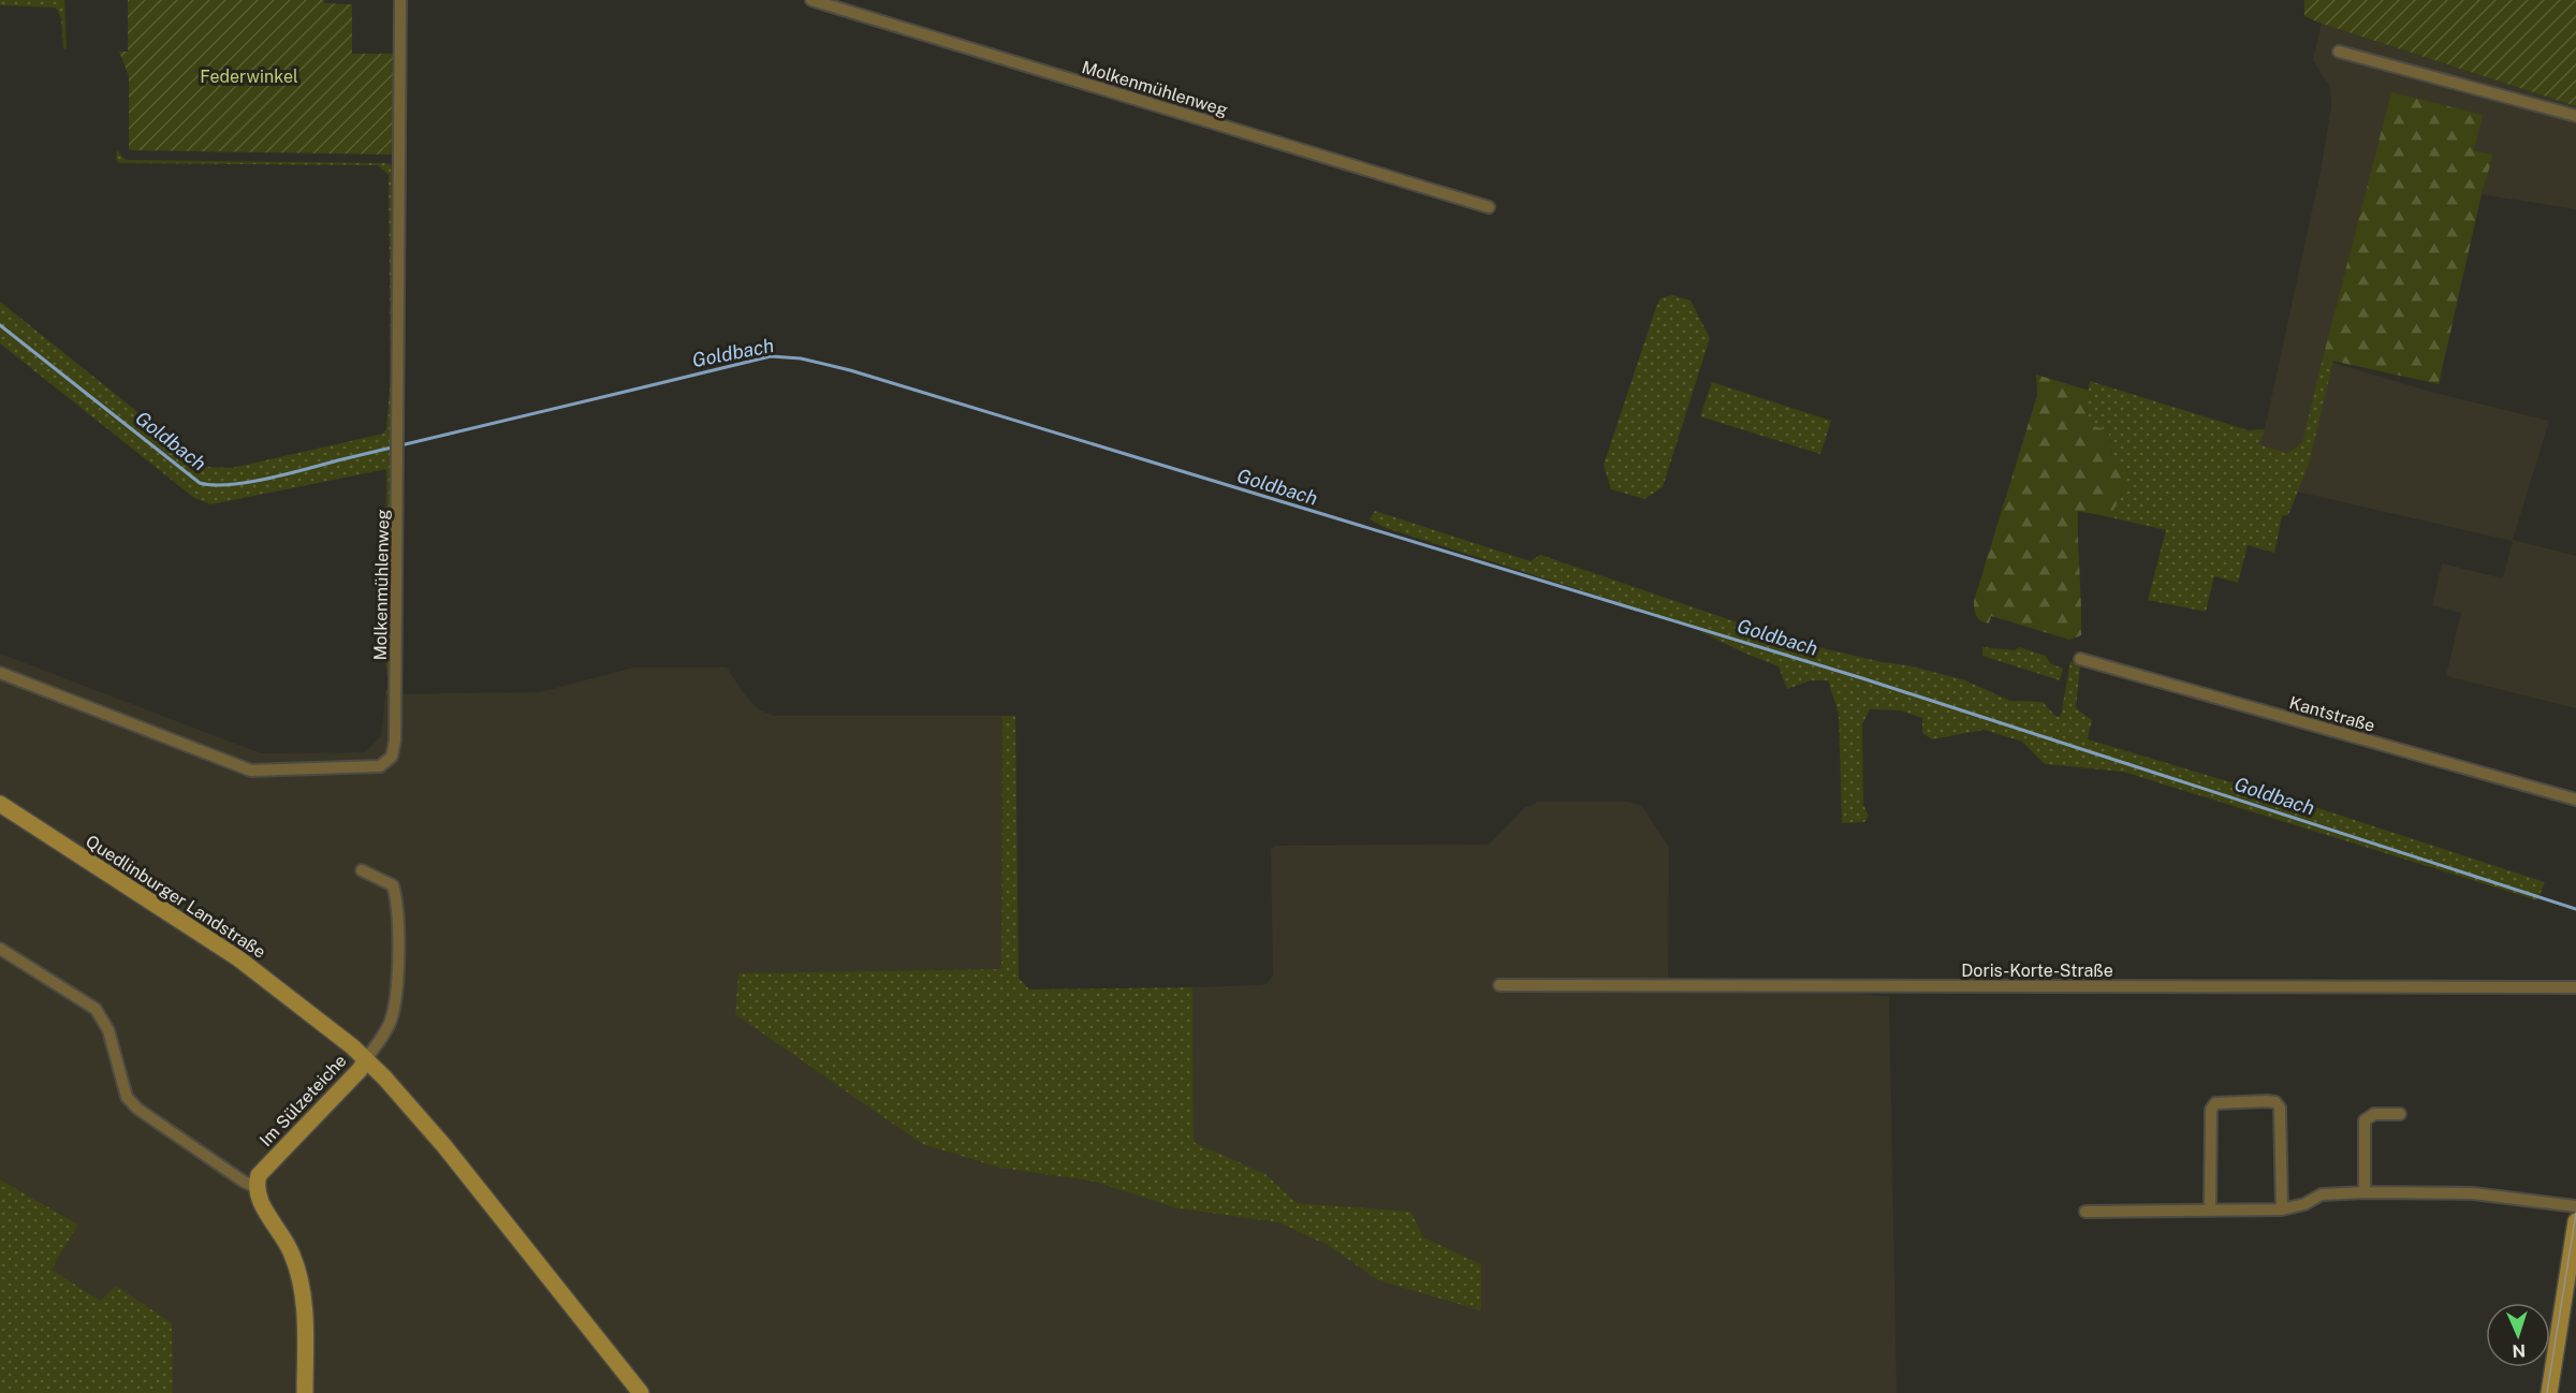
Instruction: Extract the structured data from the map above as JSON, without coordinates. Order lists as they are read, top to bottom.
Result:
{
  "streets": {
    "main road": ["Quedlinburger Landstraße", "Im Sülzeteiche"],
    "street": ["Molkenmühlenweg", "Kantstraße", "Doris-Korte-Straße"]
  },
  "crossings": [
    ["Quedlinburger Landstraße", "Im Sülzeteiche"]
  ],
  "water": ["Goldbach"],
  "parks": ["Federwinkel"],
  "north": "bottom"
}
